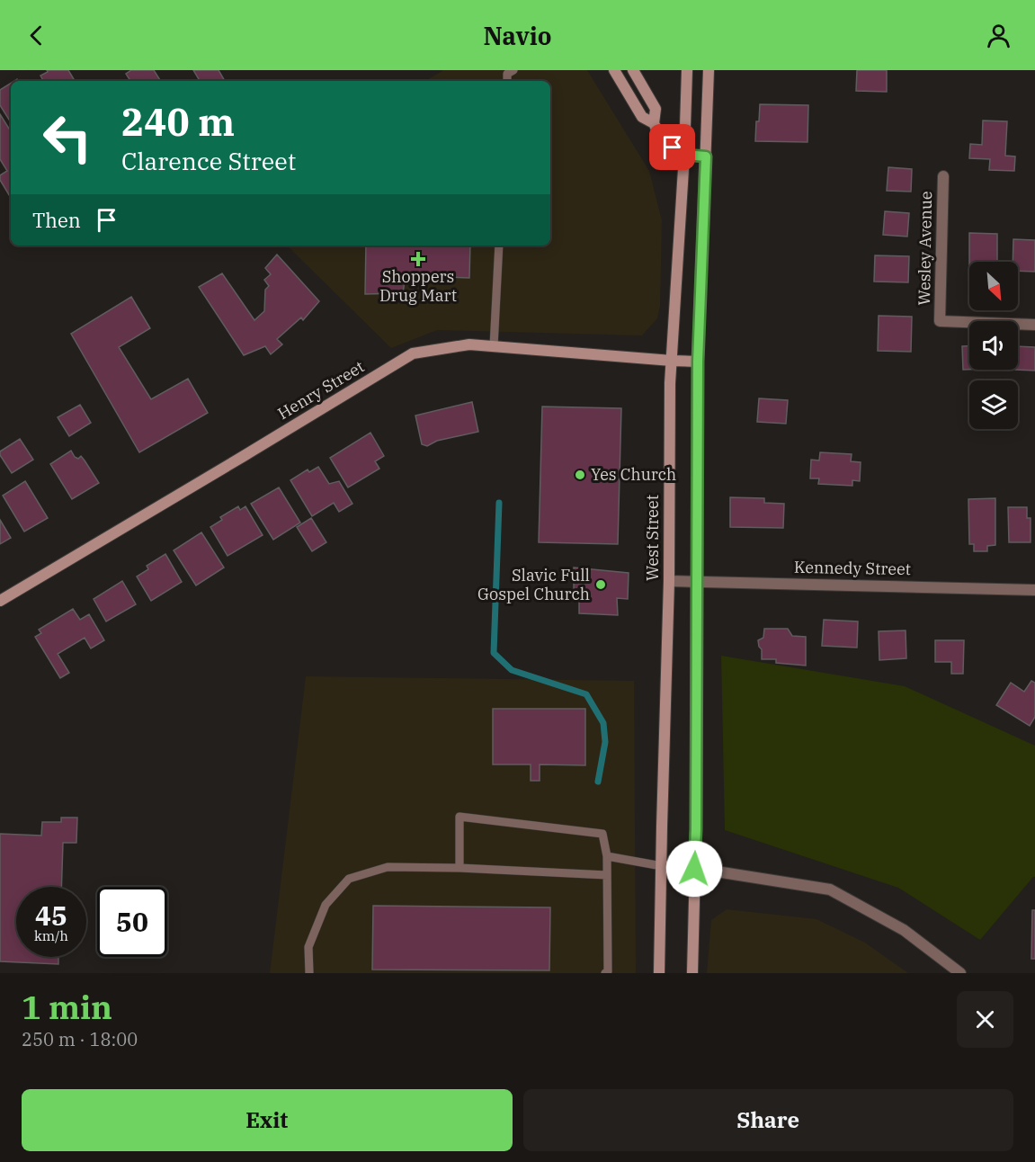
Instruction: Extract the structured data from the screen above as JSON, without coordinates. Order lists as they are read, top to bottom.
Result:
{
  "streets": {
    "main road": ["Henry Street", "West Street"],
    "street": ["Wesley Avenue", "Kennedy Street"]
  },
  "crossings": [
    ["Henry Street", "West Street"],
    ["West Street", "Kennedy Street"]
  ],
  "places": {
    "health": ["Shoppers Drug Mart"],
    "other": ["Yes Church", "Slavic Full Gospel Church"]
  },
  "north": "bottom right",
  "page": {
    "header": "Navio",
    "turn": ["240 m", "Clarence Street"],
    "then": "Then",
    "speed": "45 km/h",
    "limit": "50",
    "heading": ["1 min", "250 m · 18:00"],
    "buttons": ["Exit", "Share"]
  }
}
